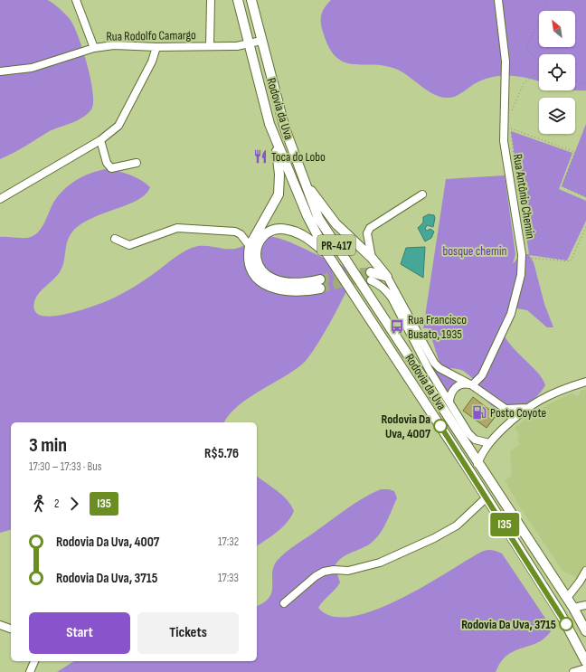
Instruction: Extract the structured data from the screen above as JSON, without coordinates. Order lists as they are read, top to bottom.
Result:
{
  "streets": {
    "main road": ["Rodovia da Uva", "PR-417"],
    "street": ["Rua Rodolfo Camargo", "Rua Antônio Chemin"]
  },
  "crossings": [
    ["Rua Rodolfo Camargo", "Rodovia da Uva"]
  ],
  "parks": ["bosque chemin"],
  "places": {
    "restaurant": ["Toca do Lobo"],
    "bus stop": ["Rua Francisco Busato, 1935"],
    "fuel station": ["Posto Coyote"],
    "other": ["Rodovia Da Uva, 4007", "Rodovia Da Uva, 3715"]
  },
  "lines": ["bus line I35"],
  "north": "top left",
  "page": {
    "on_map": "I35",
    "heading": ["3 min", "17:30 – 17:33 · Bus", "R$5.76"],
    "legs": ["2", "I35"],
    "list": [
      {
        "name": "Rodovia Da Uva, 4007",
        "value": "17:32"
      },
      {
        "name": "Rodovia Da Uva, 3715",
        "value": "17:33"
      }
    ],
    "buttons": ["Start", "Tickets"]
  }
}
